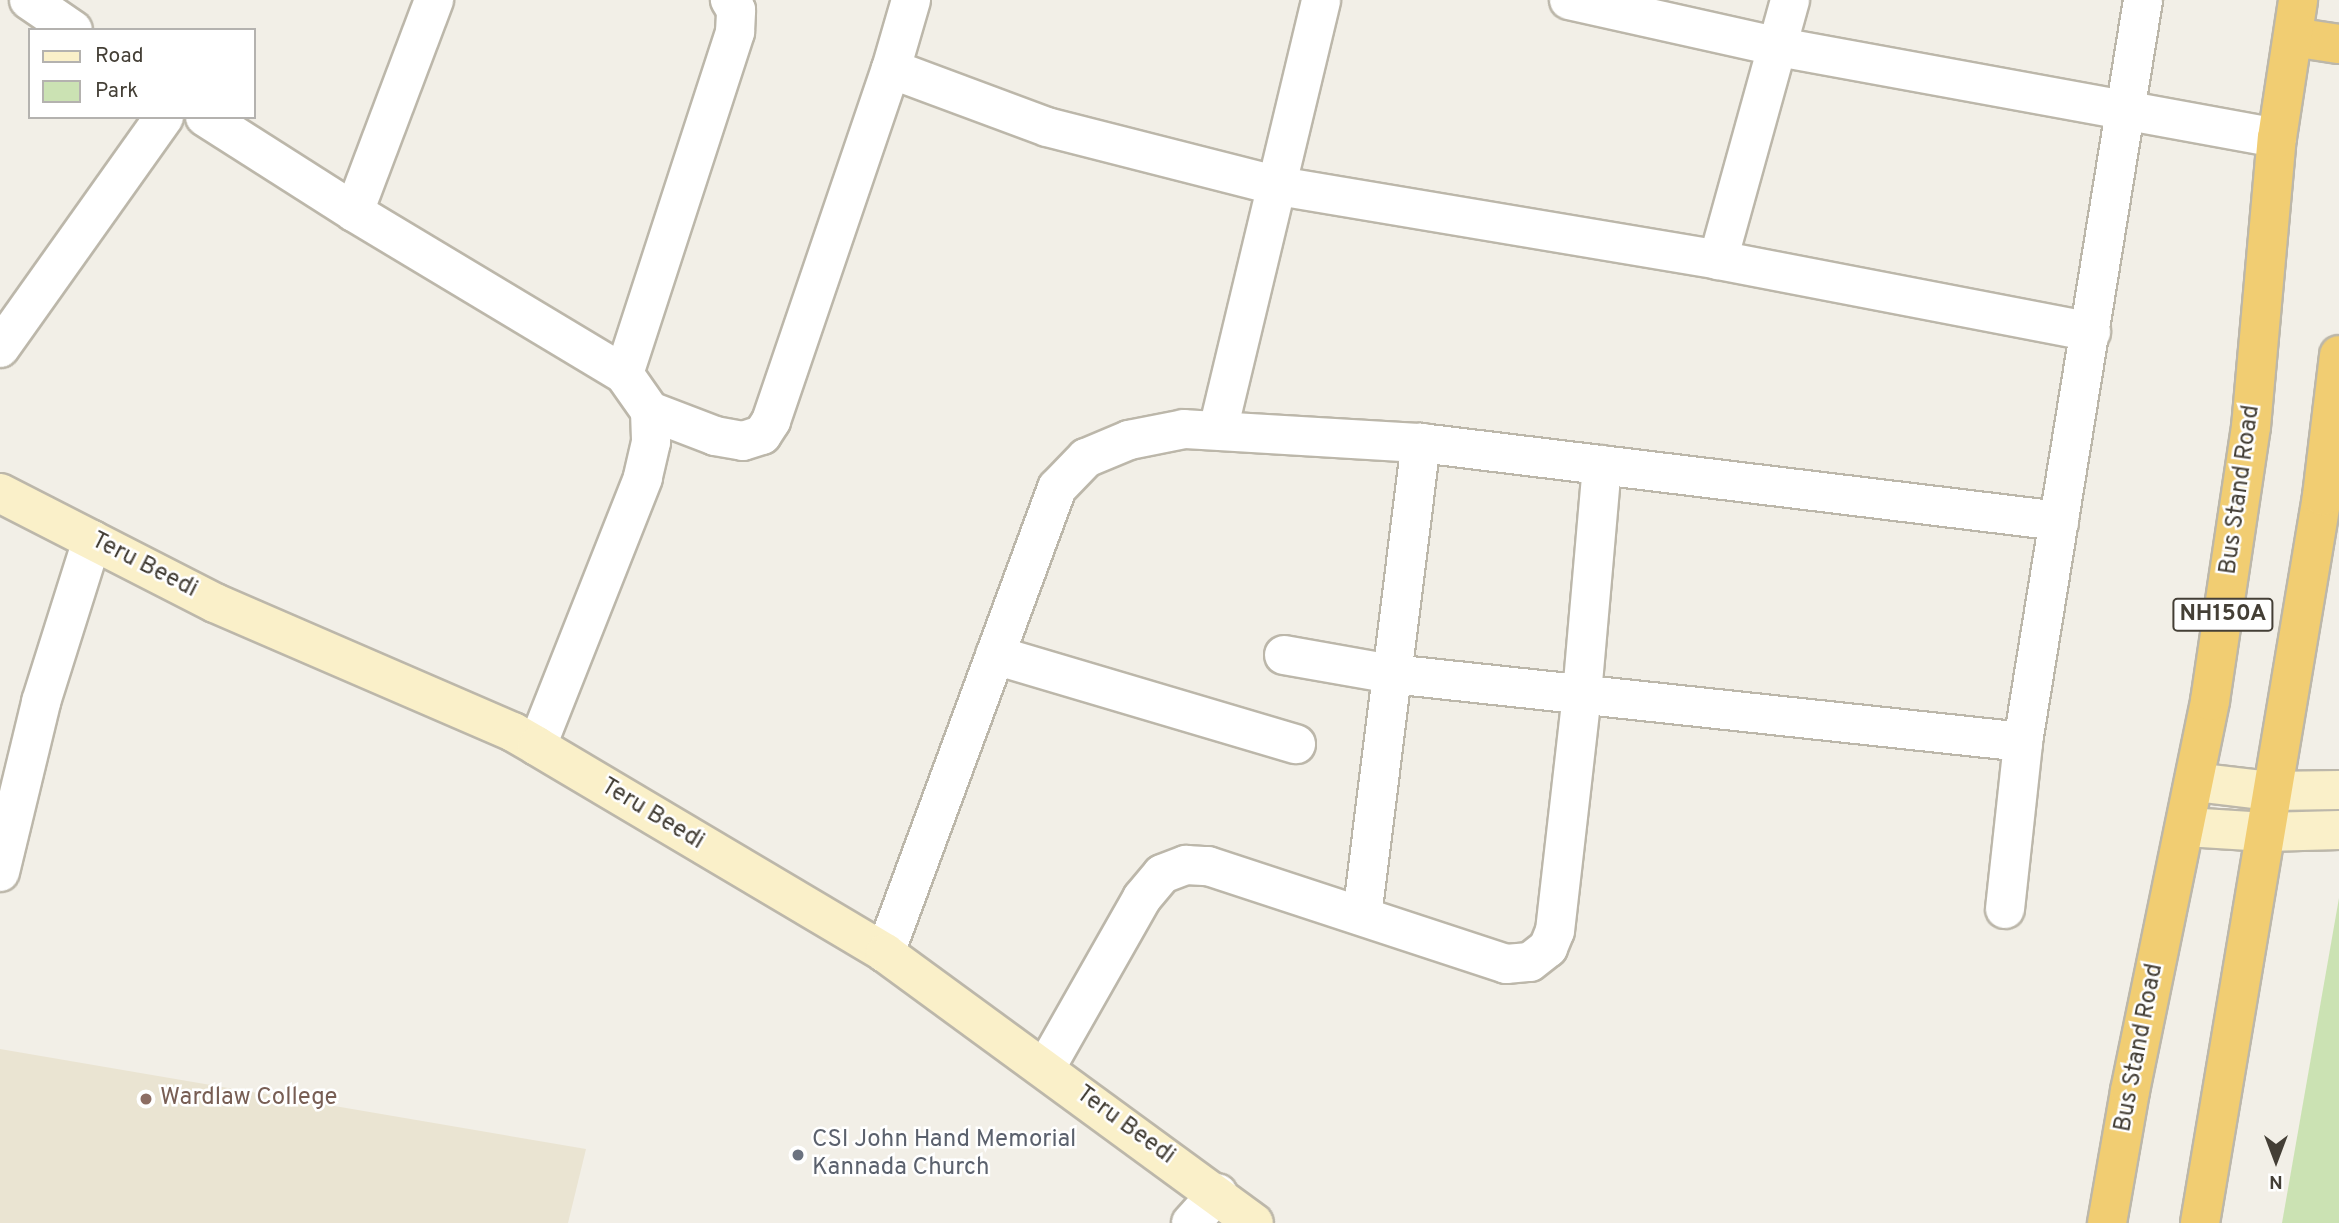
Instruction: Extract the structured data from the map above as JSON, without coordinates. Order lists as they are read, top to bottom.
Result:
{
  "streets": {
    "highway": ["Bus Stand Road", "NH150A"],
    "street": ["Teru Beedi"]
  },
  "places": ["Wardlaw College", "CSI John Hand Memorial Kannada Church"],
  "legend": ["Road", "Park"],
  "north": "bottom"
}
